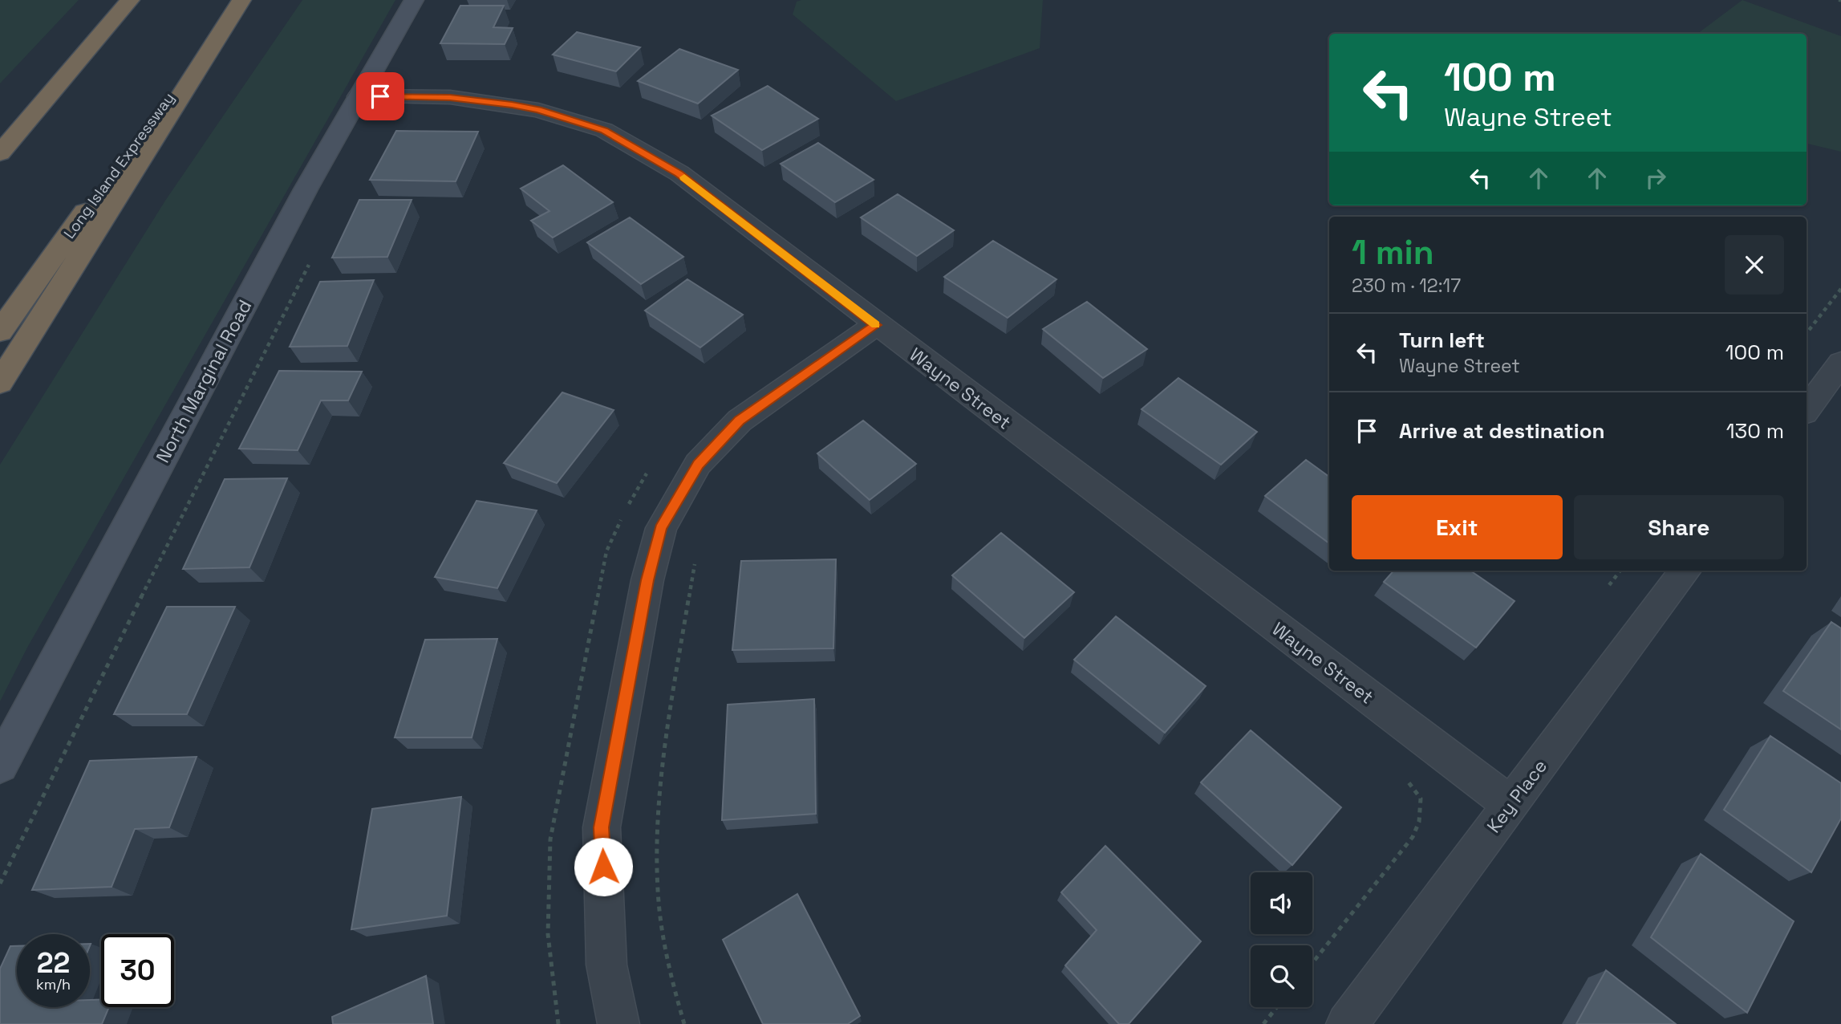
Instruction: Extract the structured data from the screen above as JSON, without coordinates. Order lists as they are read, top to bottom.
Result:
{
  "streets": {
    "highway": ["Long Island Expressway"],
    "main road": ["North Marginal Road"],
    "street": ["Wayne Street", "Key Place"]
  },
  "crossings": [
    ["North Marginal Road", "Wayne Street"],
    ["Wayne Street", "Key Place"]
  ],
  "page": {
    "turn": ["100 m", "Wayne Street"],
    "heading": ["1 min", "230 m · 12:17"],
    "list": [
      {
        "name": "Turn left",
        "note": "Wayne Street",
        "value": "100 m"
      },
      {
        "name": "Arrive at destination",
        "value": "130 m"
      }
    ],
    "buttons": ["Exit", "Share"],
    "speed": "22 km/h",
    "limit": "30"
  }
}
